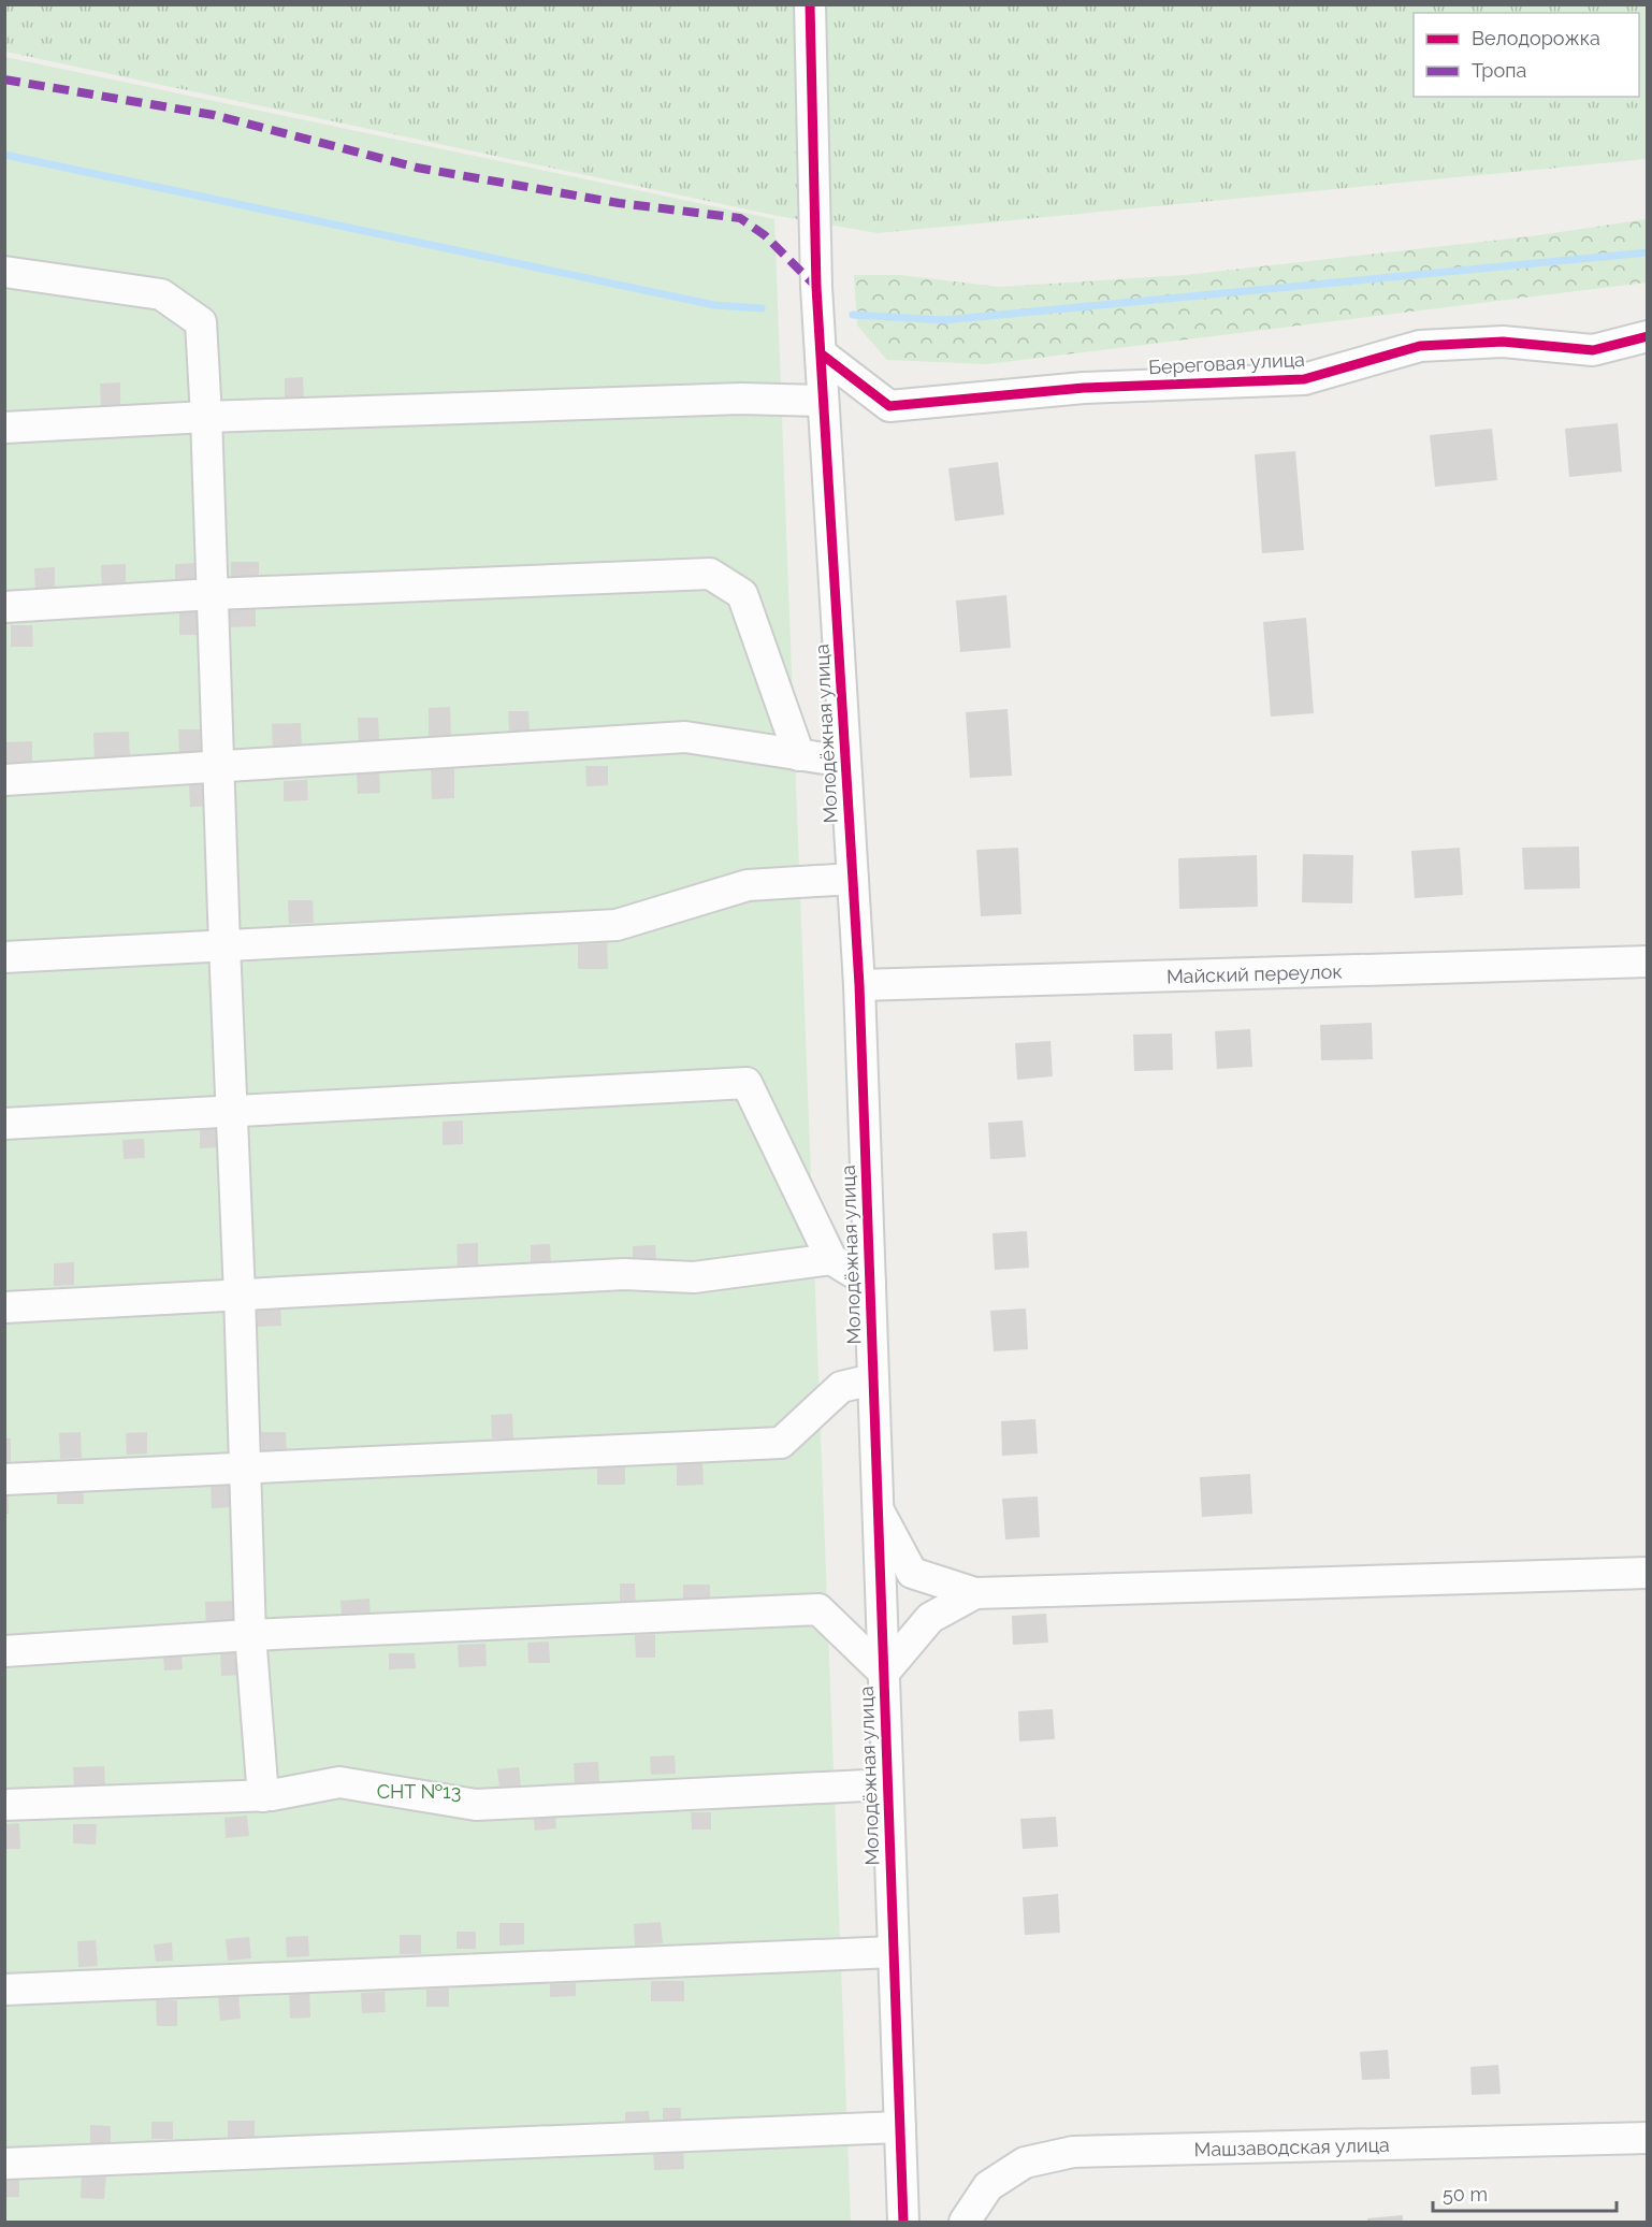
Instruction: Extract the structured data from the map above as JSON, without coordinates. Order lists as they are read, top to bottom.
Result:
{
  "streets": {
    "street": [
      "Береговая улица",
      "Молодёжная улица",
      "Майский переулок",
      "Машзаводская улица"
    ]
  },
  "crossings": [
    ["Береговая улица", "Молодёжная улица"],
    ["Молодёжная улица", "Майский переулок"]
  ],
  "parks": ["СНТ №13"],
  "legend": ["Велодорожка", "Тропа"],
  "scale_bar": "50 m"
}
